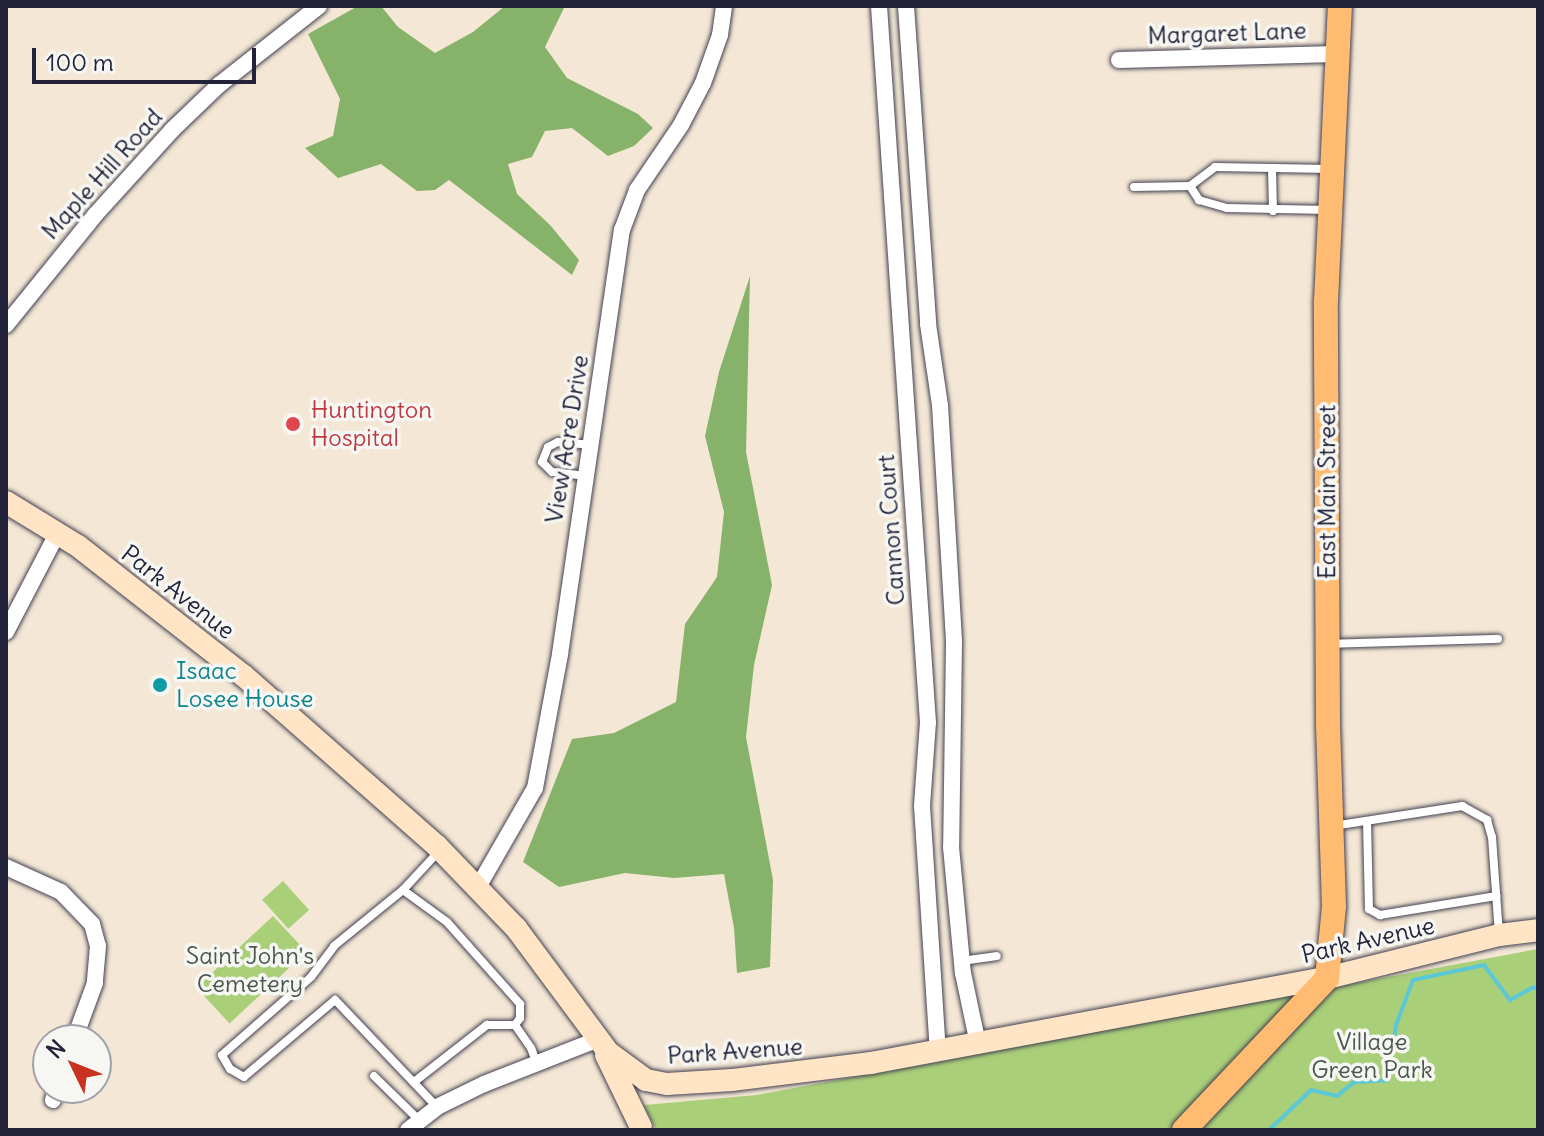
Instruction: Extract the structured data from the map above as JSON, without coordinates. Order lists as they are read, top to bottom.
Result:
{
  "streets": {
    "main road": ["East Main Street", "Park Avenue"],
    "street": [
      "Margaret Lane",
      "Maple Hill Road",
      "View Acre Drive",
      "Cannon Court"
    ]
  },
  "crossings": [
    ["Margaret Lane", "East Main Street"],
    ["View Acre Drive", "Park Avenue"],
    ["East Main Street", "Park Avenue"],
    ["Cannon Court", "Park Avenue"]
  ],
  "parks": ["Saint John's Cemetery", "Village Green Park"],
  "places": ["Huntington Hospital", "Isaac Losee House"],
  "scale_bar": "100 m",
  "north": "top left"
}
